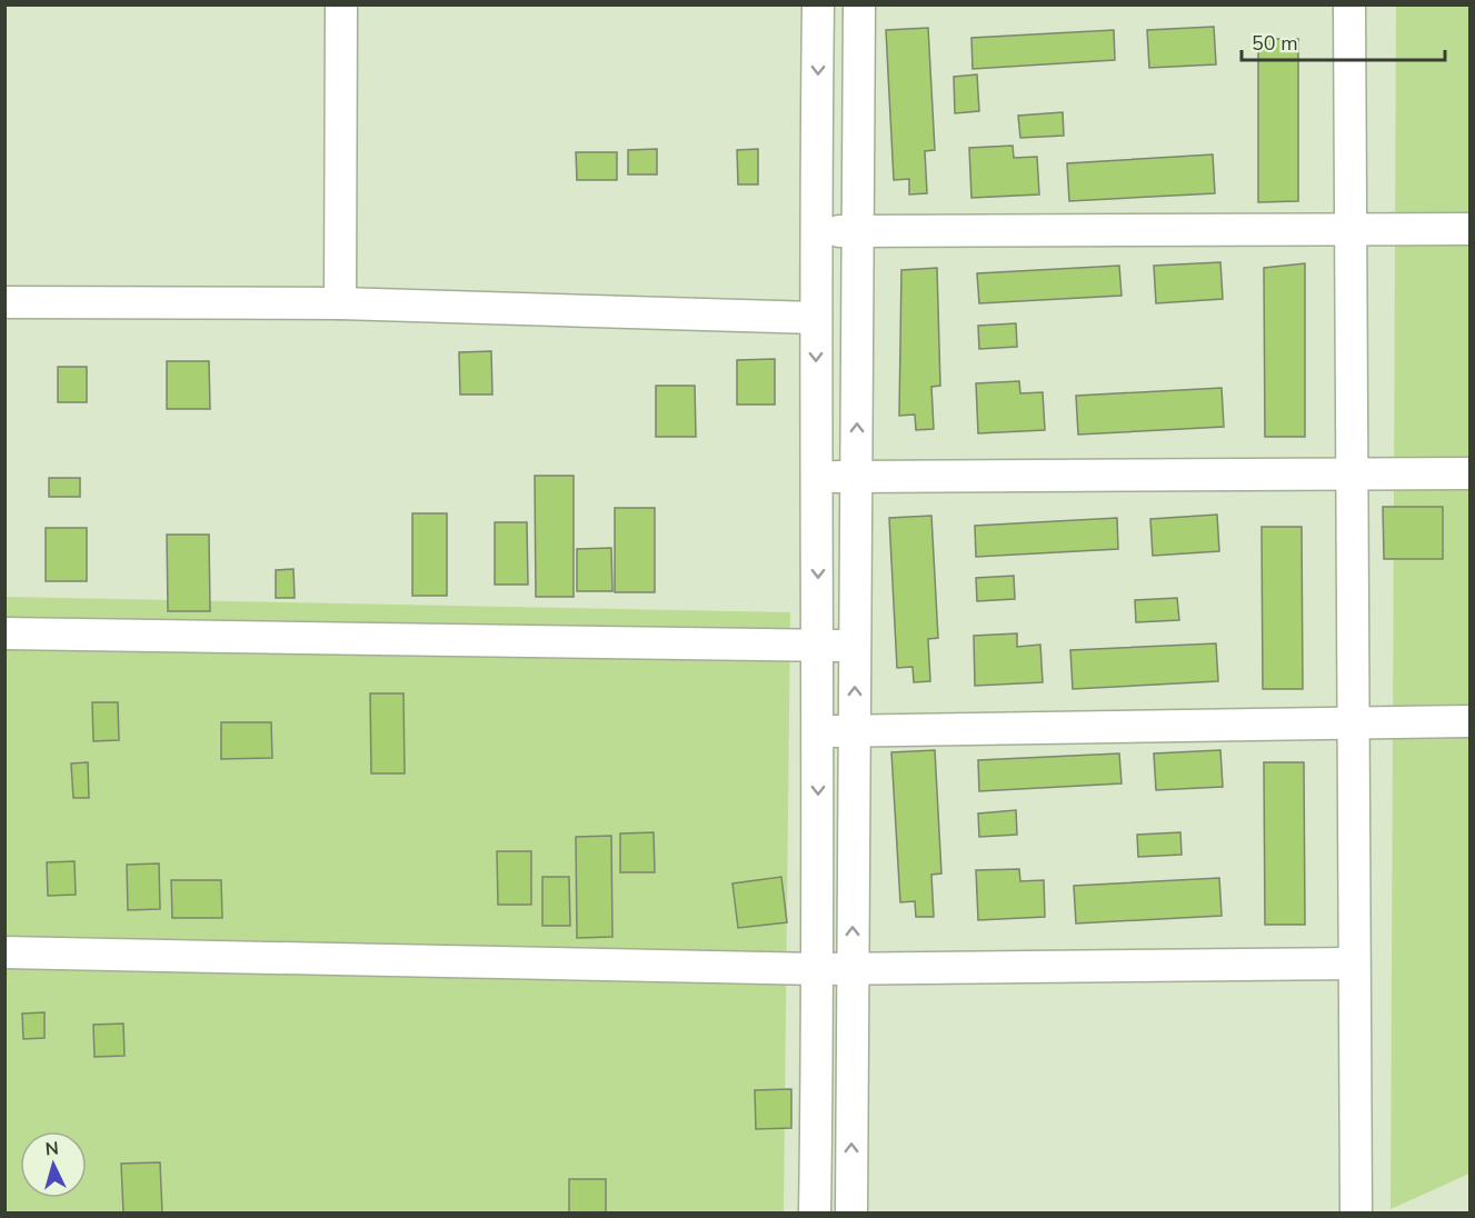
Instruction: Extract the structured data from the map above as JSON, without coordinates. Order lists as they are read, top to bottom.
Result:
{
  "scale_bar": "50 m",
  "north": "top"
}
